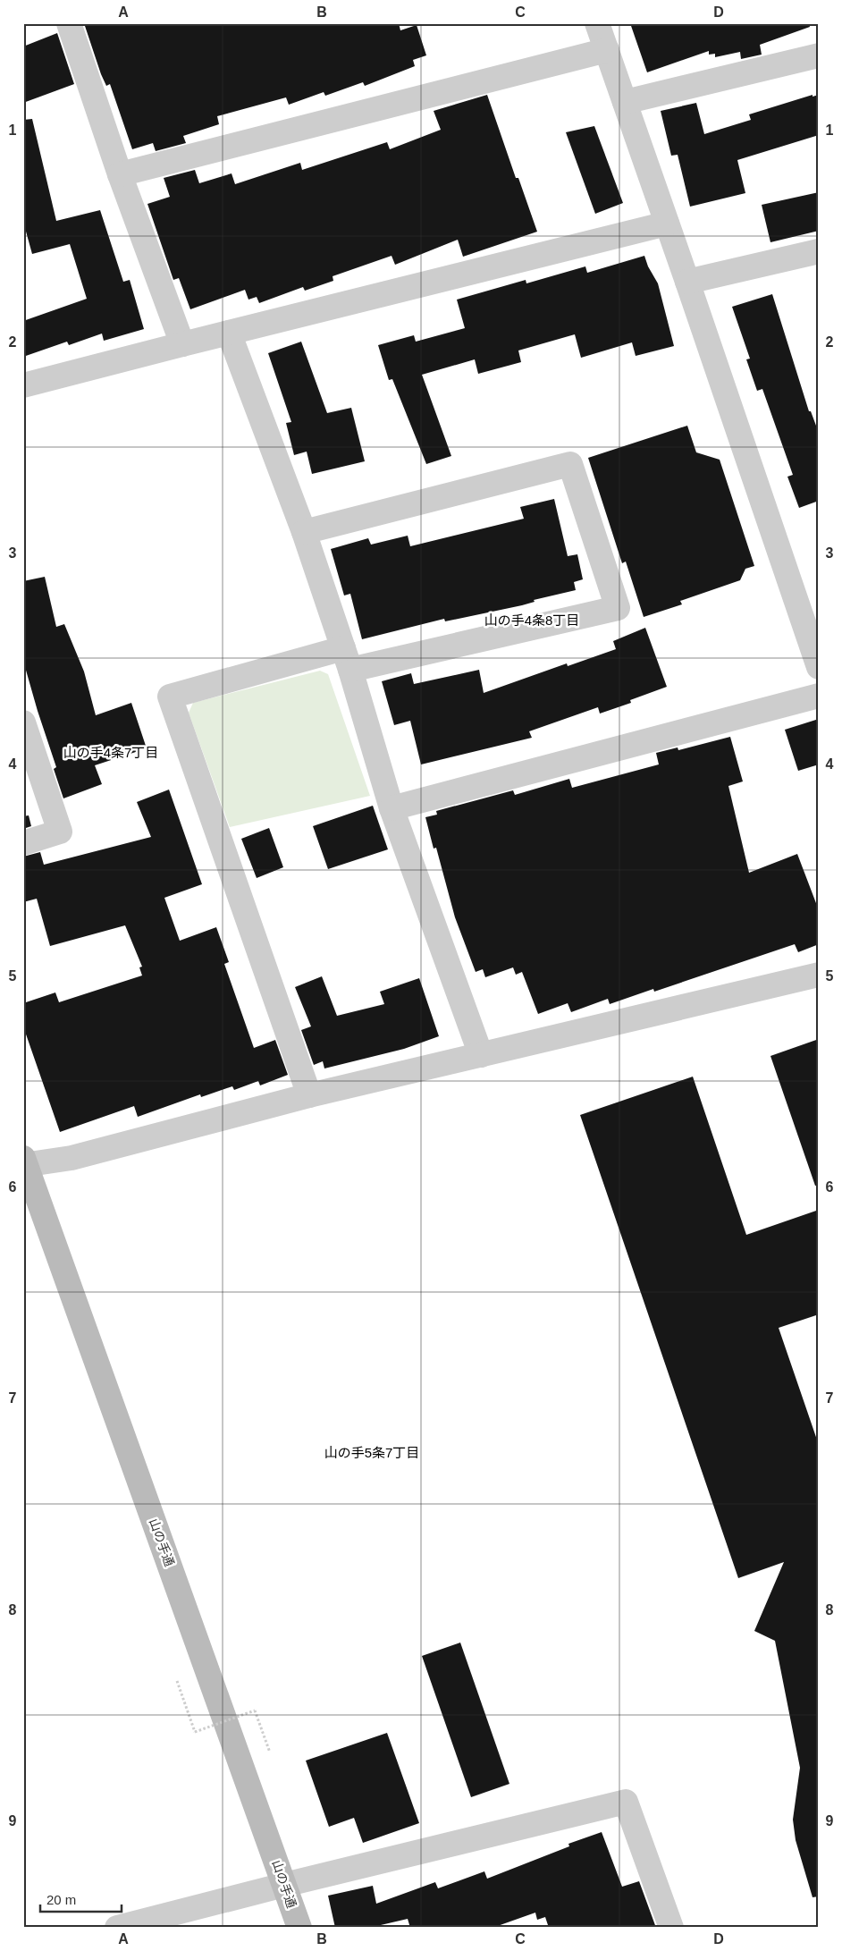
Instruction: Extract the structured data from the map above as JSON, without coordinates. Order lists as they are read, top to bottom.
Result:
{
  "streets": {
    "main road": ["山の手通"]
  },
  "districts": ["山の手4条8丁目", "山の手4条7丁目", "山の手5条7丁目"],
  "scale_bar": "20 m",
  "grid": {
    "columns": [
      "A",
      "B",
      "C",
      "D"
    ],
    "rows": [
      "1",
      "2",
      "3",
      "4",
      "5",
      "6",
      "7",
      "8",
      "9"
    ]
  }
}
